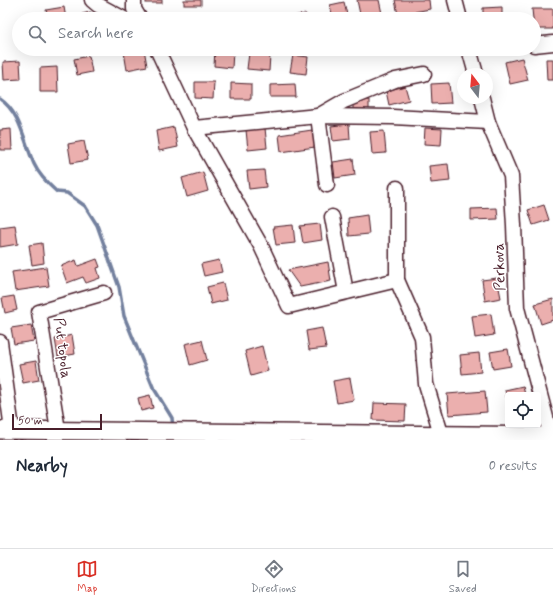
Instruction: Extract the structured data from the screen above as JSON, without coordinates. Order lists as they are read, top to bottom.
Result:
{
  "streets": {
    "street": ["Perkova", "Put topola"]
  },
  "scale_bar": "50 m",
  "north": "top",
  "page": {
    "search": "Search here",
    "scale": "50 m",
    "heading": ["Nearby", "0 results"],
    "nav": ["Map", "Directions", "Saved"]
  }
}
